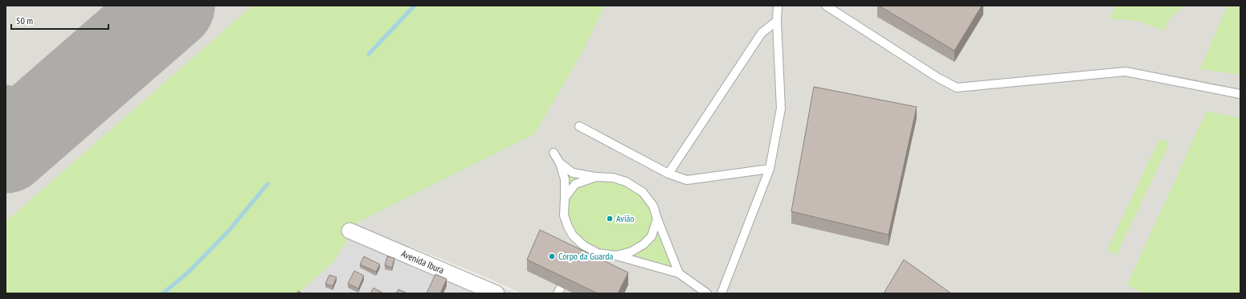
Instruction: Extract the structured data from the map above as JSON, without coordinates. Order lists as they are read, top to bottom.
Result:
{
  "streets": {
    "street": ["Avenida Ibura"]
  },
  "places": ["Avião", "Corpo da Guarda"],
  "scale_bar": "50 m"
}
